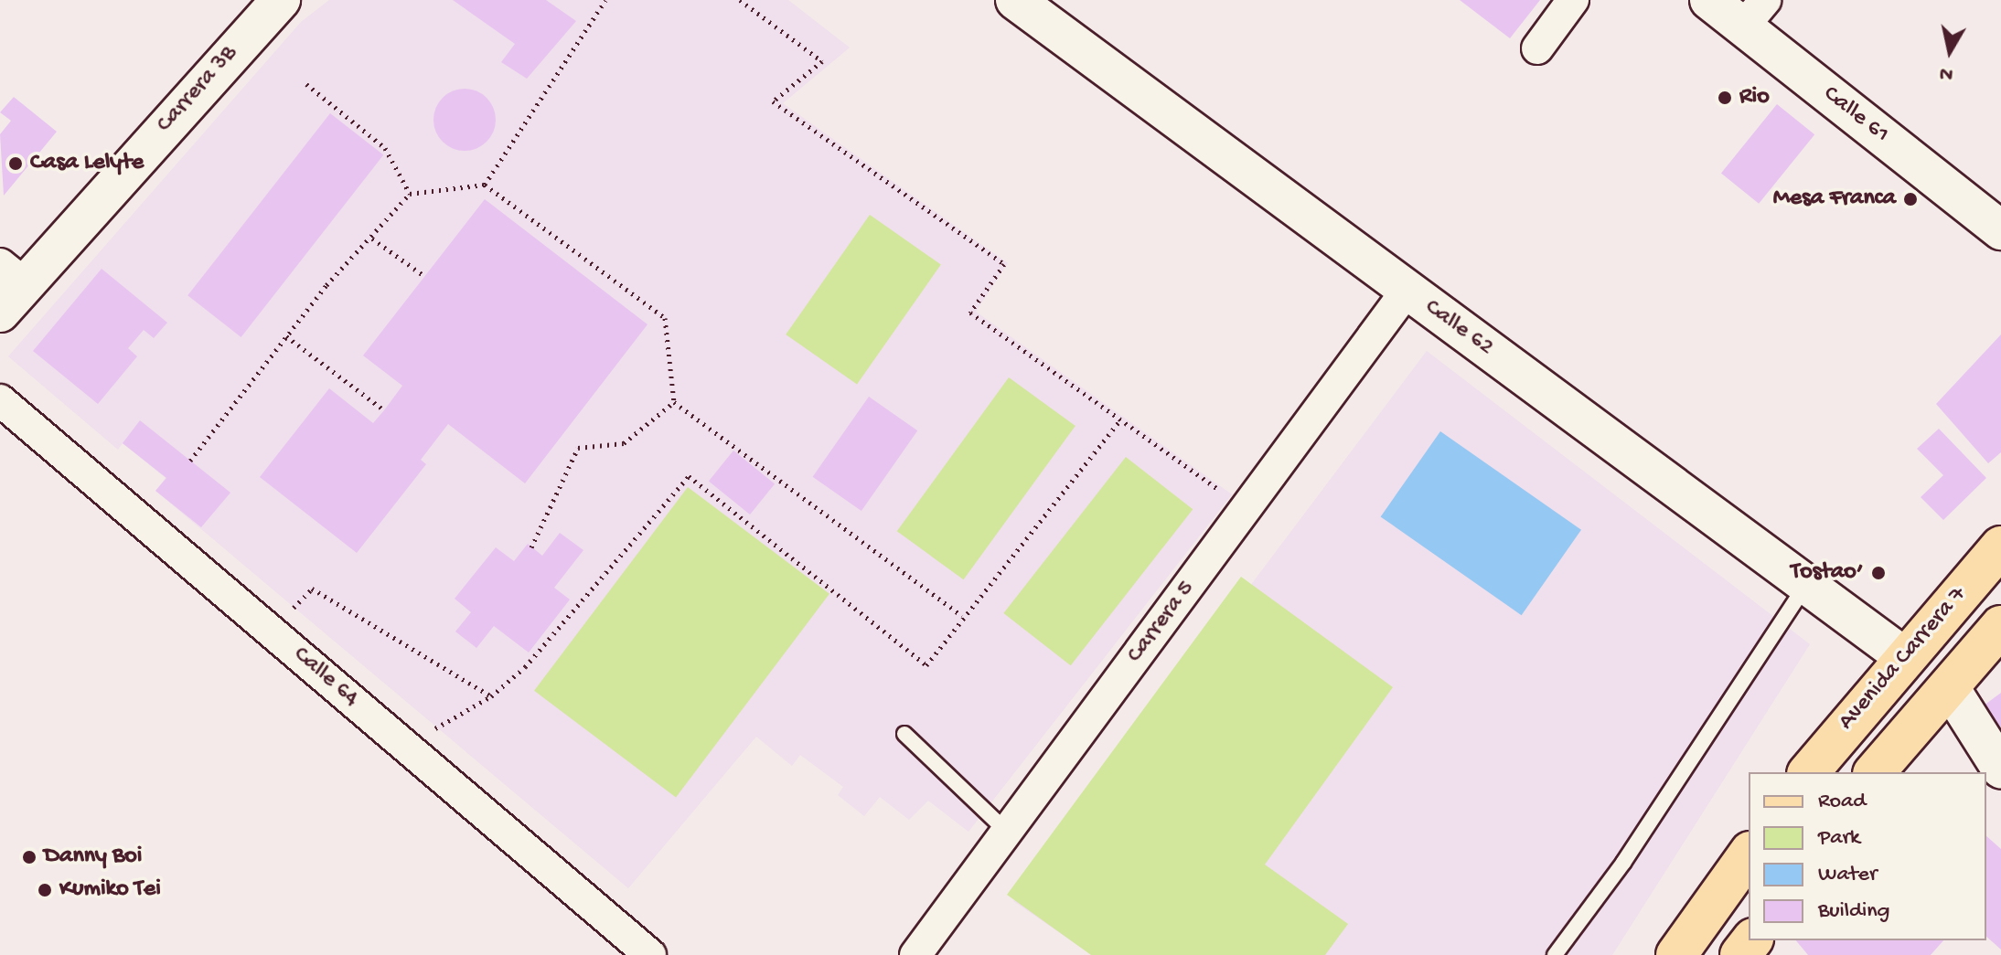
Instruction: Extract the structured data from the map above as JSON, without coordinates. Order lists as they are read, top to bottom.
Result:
{
  "streets": {
    "main road": ["Avenida Carrera 7"],
    "street": [
      "Carrera 3B",
      "Calle 61",
      "Calle 62",
      "Carrera 5",
      "Calle 64"
    ]
  },
  "crossings": [
    ["Calle 62", "Carrera 5"],
    ["Calle 62", "Avenida Carrera 7"]
  ],
  "places": [
    "Rio",
    "Casa Lelyte",
    "Mesa Franca",
    "Tostao’",
    "Danny Boi",
    "Kumiko Tei"
  ],
  "legend": [
    "Road",
    "Park",
    "Water",
    "Building"
  ],
  "north": "bottom"
}
